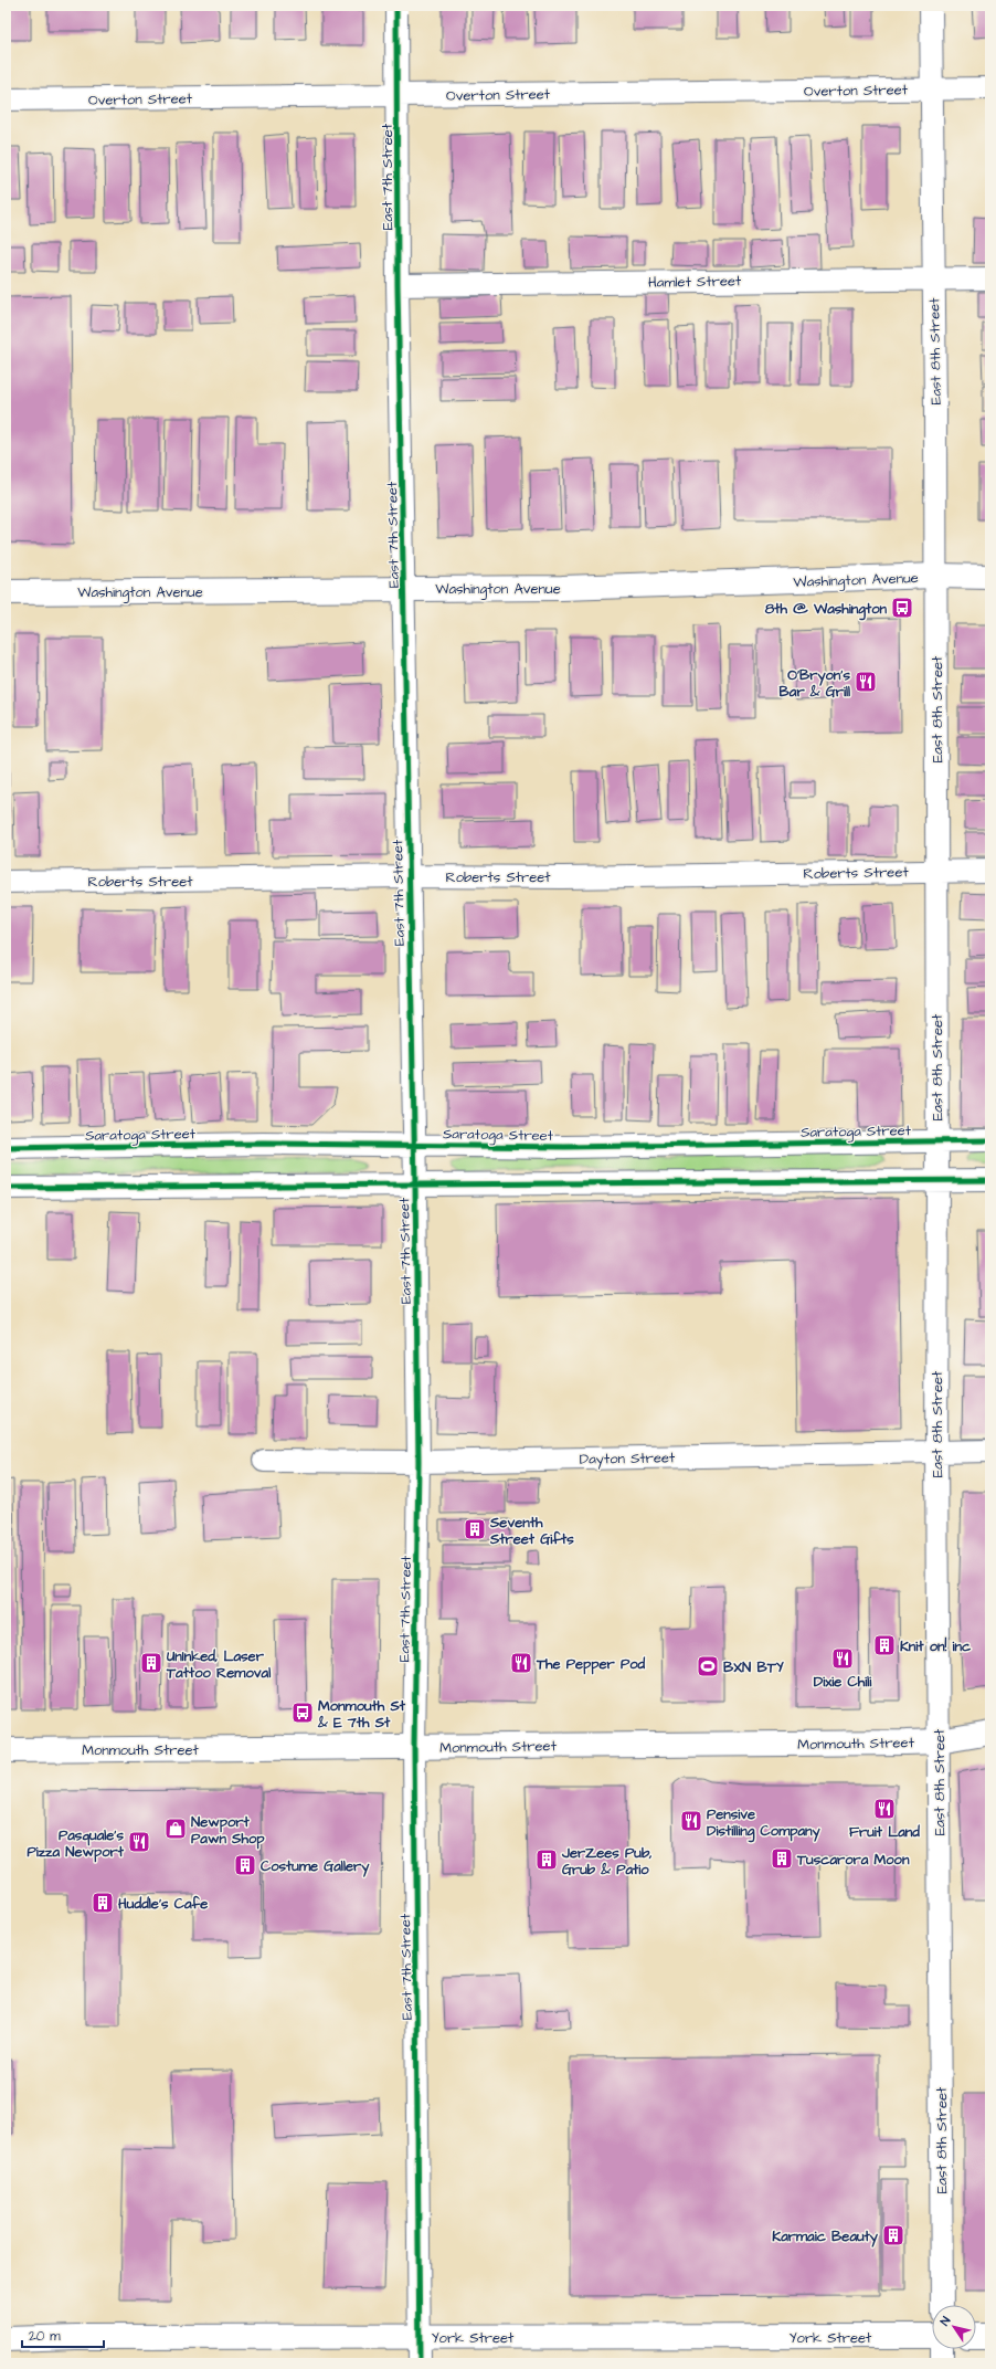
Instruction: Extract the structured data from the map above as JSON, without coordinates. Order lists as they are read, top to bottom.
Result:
{
  "streets": {
    "main road": ["Washington Avenue", "Monmouth Street", "York Street"],
    "street": [
      "Overton Street",
      "East 7th Street",
      "Hamlet Street",
      "East 8th Street",
      "Roberts Street",
      "Saratoga Street",
      "Dayton Street"
    ]
  },
  "crossings": [
    ["Overton Street", "East 7th Street"],
    ["Overton Street", "East 8th Street"],
    ["East 7th Street", "Hamlet Street"],
    ["East 7th Street", "Washington Avenue"],
    ["East 7th Street", "Roberts Street"],
    ["East 7th Street", "Saratoga Street"],
    ["East 7th Street", "Dayton Street"],
    ["East 7th Street", "Monmouth Street"],
    ["East 7th Street", "York Street"],
    ["Hamlet Street", "East 8th Street"],
    ["East 8th Street", "Washington Avenue"],
    ["East 8th Street", "Roberts Street"],
    ["East 8th Street", "Saratoga Street"],
    ["East 8th Street", "Dayton Street"],
    ["East 8th Street", "Monmouth Street"]
  ],
  "places": {
    "bus stop": ["8th @ Washington", "Monmouth St & E 7th St"],
    "restaurant": [
      "O'Bryon's Bar & Grill",
      "Dixie Chili",
      "The Pepper Pod",
      "Fruit Land",
      "Pensive Distilling Company",
      "Pasquale's Pizza Newport"
    ],
    "building": [
      "Seventh Street Gifts",
      "Knit on! inc",
      "UnInked, Laser Tattoo Removal",
      "Tuscarora Moon",
      "JerZees Pub, Grub & Patio",
      "Costume Gallery",
      "Huddle's Cafe",
      "Karmaic Beauty"
    ],
    "sports": ["BXN BTY"],
    "shop": ["Newport Pawn Shop"]
  },
  "scale_bar": "20 m",
  "north": "top left"
}
